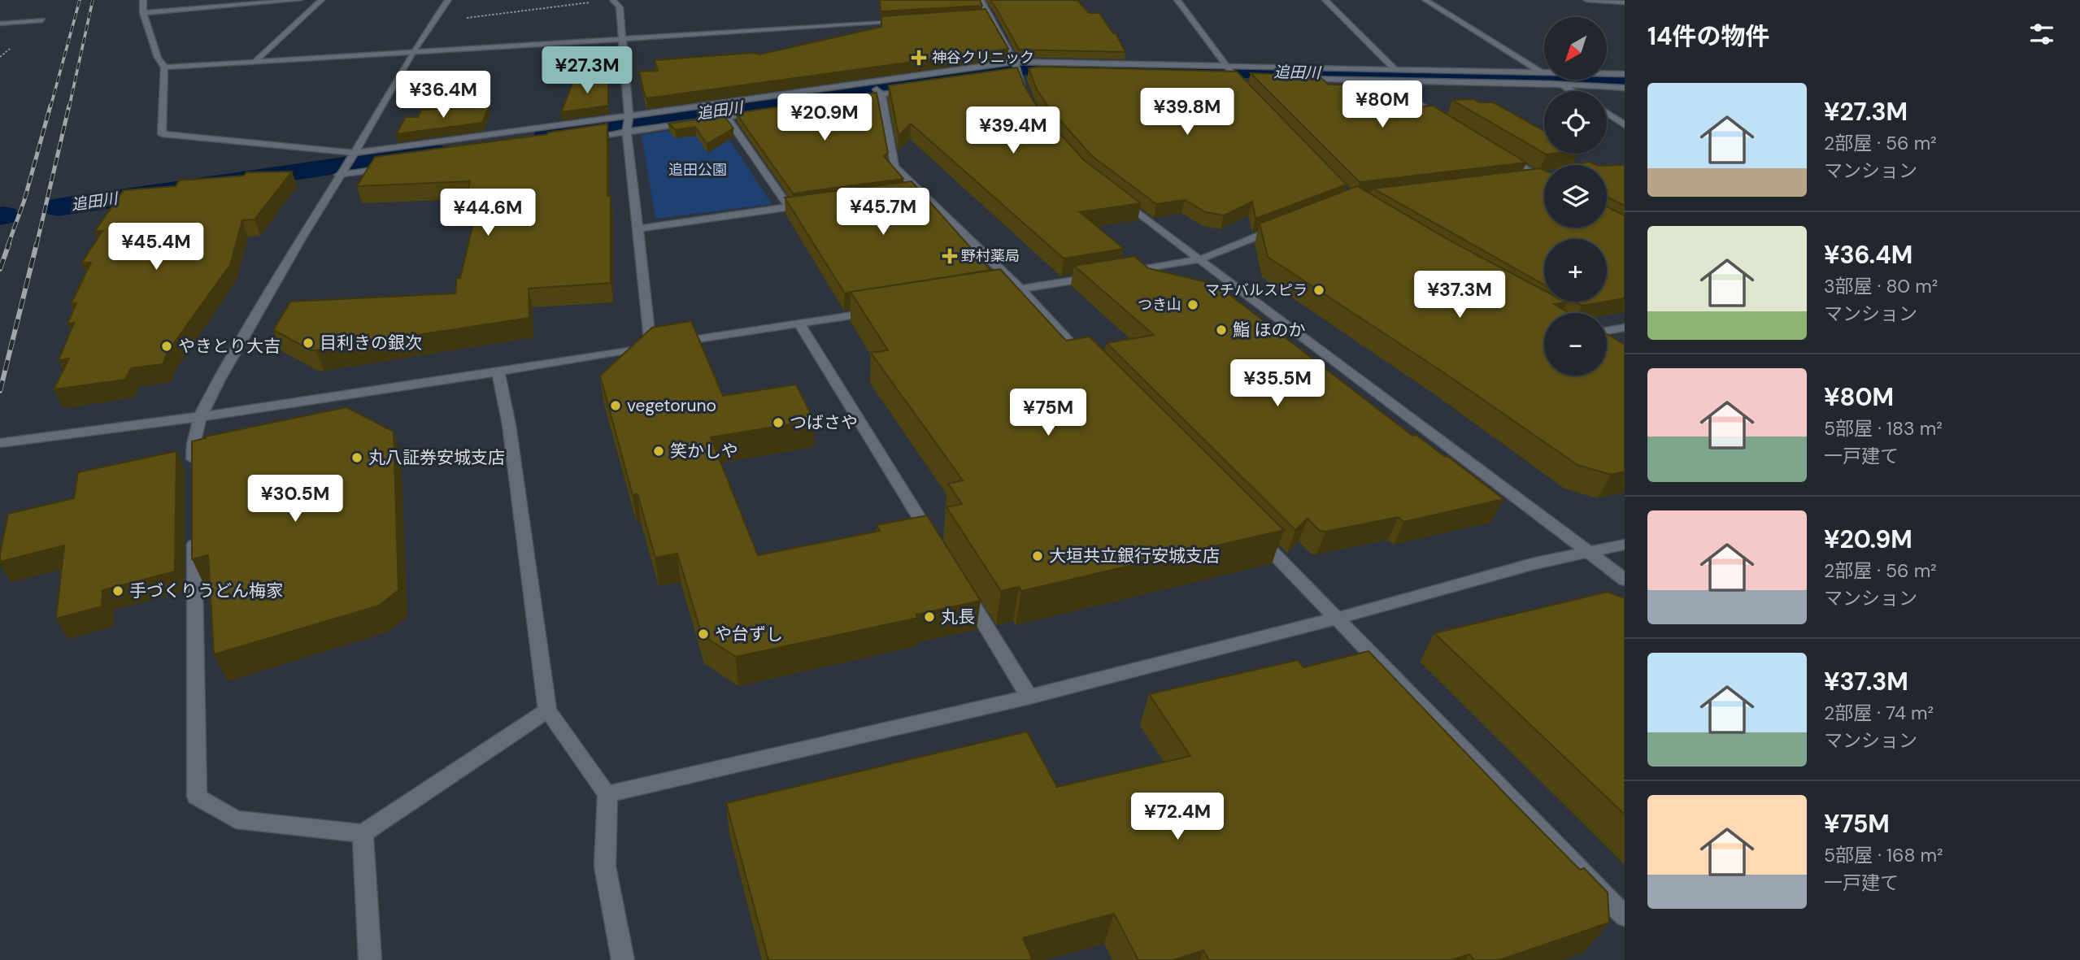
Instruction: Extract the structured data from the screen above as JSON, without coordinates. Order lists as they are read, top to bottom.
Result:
{
  "water": ["追田川"],
  "parks": ["追田公園"],
  "places": {
    "health": ["神谷クリニック", "野村薬局"],
    "other": [
      "マチバルスピラ",
      "つき山",
      "鮨 ほのか",
      "目利きの銀次",
      "やきとり大吉",
      "vegetoruno",
      "つばさや",
      "笑かしや",
      "丸八証券安城支店",
      "大垣共立銀行安城支店",
      "手づくりうどん梅家",
      "丸長",
      "や台ずし"
    ]
  },
  "north": "bottom left",
  "page": {
    "heading": "14件の物件",
    "map_buttons": ["+", "−"],
    "price": [
      "¥27.3M",
      "¥36.4M",
      "¥80M",
      "¥39.8M",
      "¥20.9M",
      "¥39.4M",
      "¥45.7M",
      "¥44.6M",
      "¥45.4M",
      "¥37.3M",
      "¥35.5M",
      "¥75M",
      "¥30.5M",
      "¥72.4M"
    ],
    "list": [
      {
        "name": "¥27.3M",
        "note": "2部屋 · 56 m² · マンション"
      },
      {
        "name": "¥36.4M",
        "note": "3部屋 · 80 m² · マンション"
      },
      {
        "name": "¥80M",
        "note": "5部屋 · 183 m² · 一戸建て"
      },
      {
        "name": "¥20.9M",
        "note": "2部屋 · 56 m² · マンション"
      },
      {
        "name": "¥37.3M",
        "note": "2部屋 · 74 m² · マンション"
      },
      {
        "name": "¥75M",
        "note": "5部屋 · 168 m² · 一戸建て"
      }
    ]
  }
}
